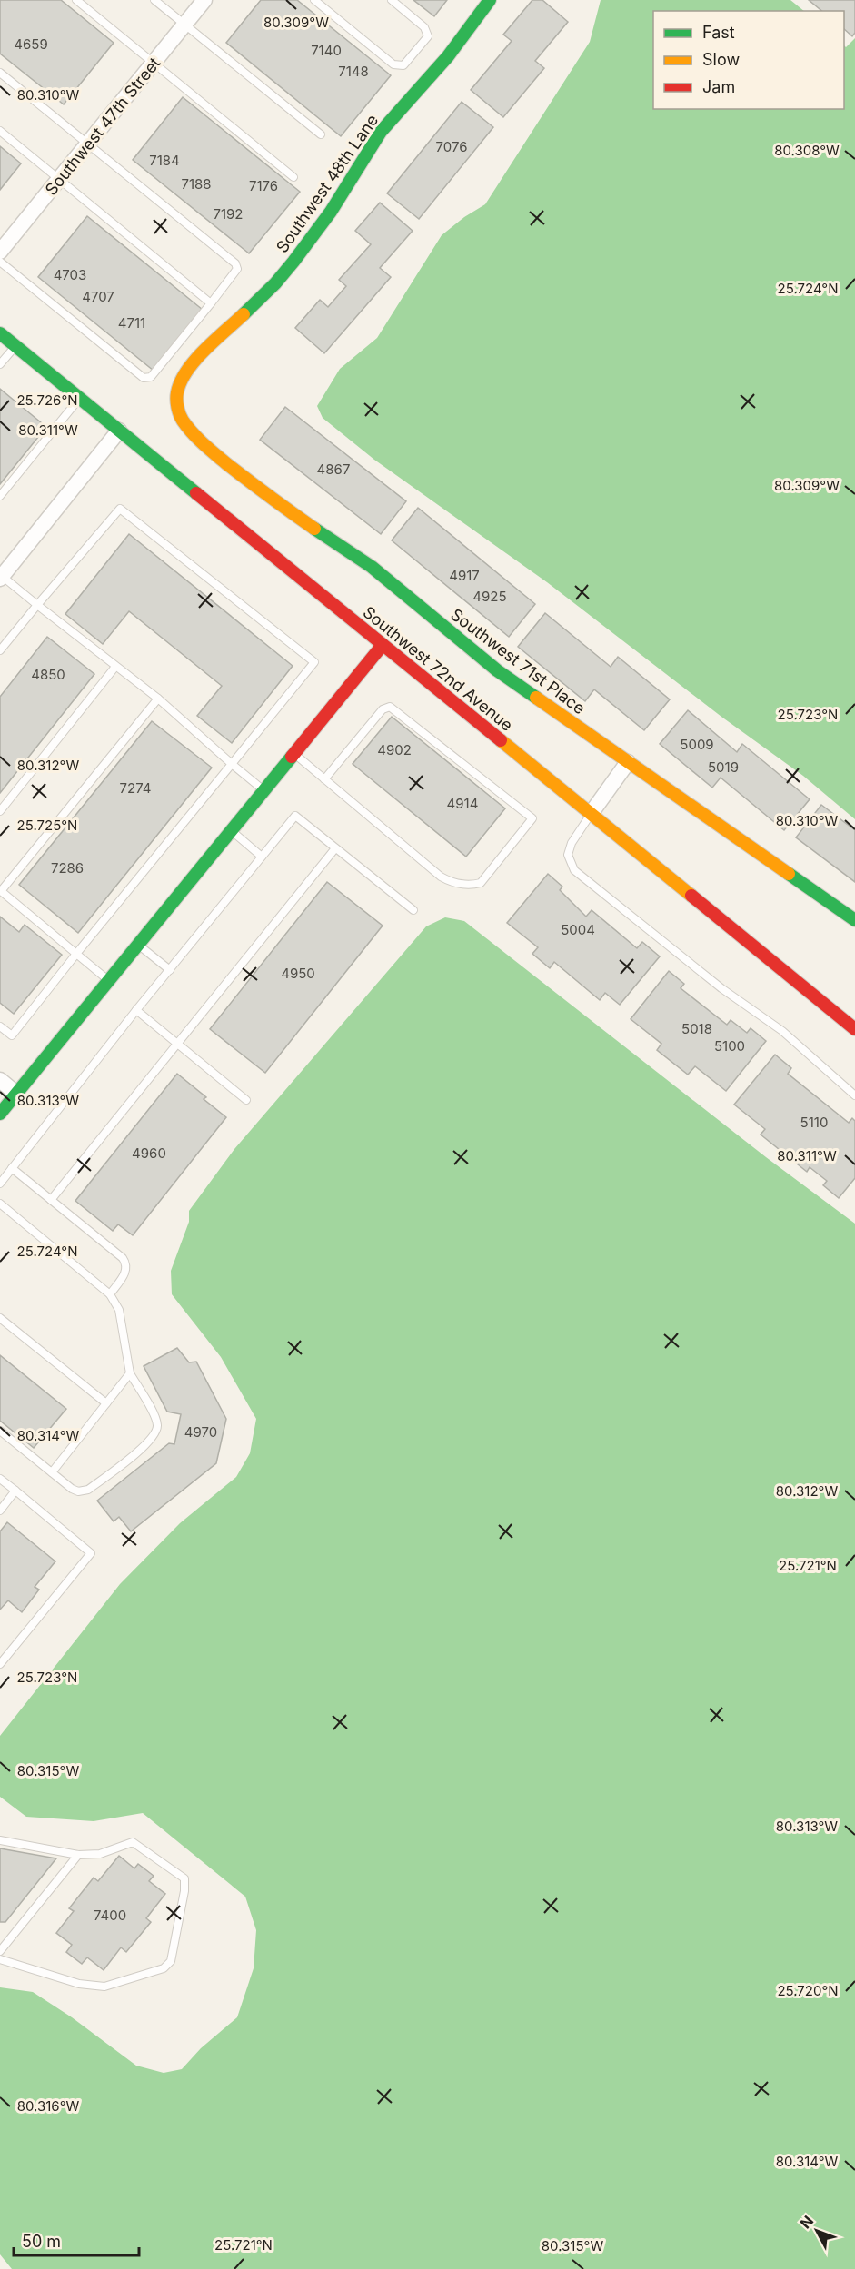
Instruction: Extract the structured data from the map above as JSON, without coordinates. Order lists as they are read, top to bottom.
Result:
{
  "streets": {
    "street": [
      "Southwest 47th Street",
      "Southwest 48th Lane",
      "Southwest 71st Place",
      "Southwest 72nd Avenue"
    ]
  },
  "crossings": [
    ["Southwest 48th Lane", "Southwest 71st Place"]
  ],
  "house_numbers": [
    "4659",
    "7140",
    "7148",
    "7076",
    "7184",
    "7188",
    "7176",
    "7192",
    "4703",
    "4707",
    "4711",
    "4867",
    "4917",
    "4925",
    "4850",
    "5009",
    "4902",
    "5019",
    "7274",
    "4914",
    "7286",
    "5004",
    "4950",
    "5018",
    "5100",
    "5110",
    "4960",
    "4970",
    "7400"
  ],
  "legend": ["Fast", "Slow", "Jam"],
  "scale_bar": "50 m",
  "north": "top left",
  "coordinates": [
    "80.309°W",
    "80.310°W",
    "80.308°W",
    "25.724°N",
    "25.726°N",
    "80.311°W",
    "25.723°N",
    "80.312°W",
    "25.725°N",
    "80.313°W",
    "80.314°W",
    "25.721°N",
    "80.315°W",
    "25.720°N",
    "80.316°W"
  ]
}
